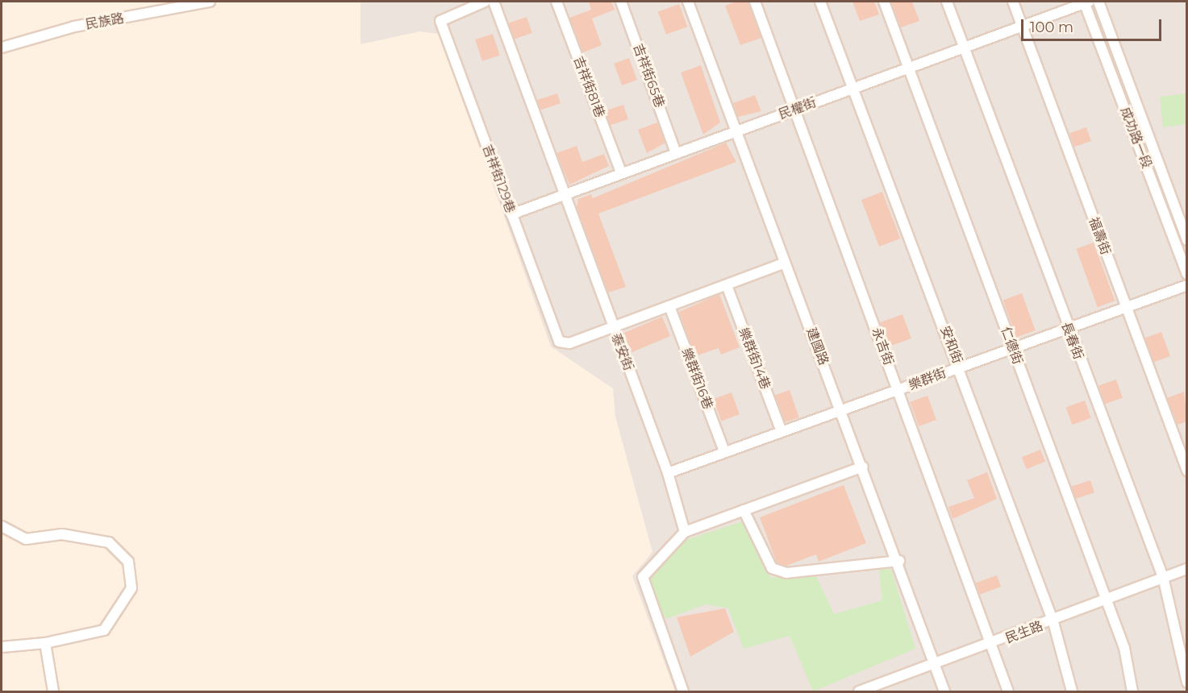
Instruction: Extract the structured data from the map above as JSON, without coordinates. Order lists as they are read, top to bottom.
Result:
{
  "streets": {
    "street": [
      "民族路",
      "吉祥街65巷",
      "吉祥街81巷",
      "民權街",
      "成功路一段",
      "吉祥街129巷",
      "福壽街",
      "長春街",
      "安和街",
      "仁德街",
      "建國路",
      "永吉街",
      "泰安街",
      "樂群街14巷",
      "樂群街16巷",
      "樂群街",
      "民生路"
    ]
  },
  "crossings": [
    ["吉祥街65巷", "民權街"],
    ["吉祥街81巷", "民權街"],
    ["民權街", "成功路一段"],
    ["民權街", "吉祥街129巷"],
    ["民權街", "福壽街"],
    ["民權街", "長春街"],
    ["民權街", "安和街"],
    ["民權街", "仁德街"],
    ["民權街", "建國路"],
    ["民權街", "永吉街"],
    ["民權街", "泰安街"],
    ["吉祥街129巷", "泰安街"],
    ["福壽街", "樂群街"],
    ["長春街", "樂群街"],
    ["長春街", "民生路"],
    ["安和街", "樂群街"],
    ["安和街", "民生路"],
    ["仁德街", "樂群街"],
    ["仁德街", "民生路"],
    ["建國路", "樂群街"],
    ["建國路", "民生路"],
    ["永吉街", "樂群街"],
    ["永吉街", "民生路"],
    ["泰安街", "樂群街"],
    ["樂群街14巷", "樂群街"],
    ["樂群街16巷", "樂群街"]
  ],
  "scale_bar": "100 m"
}
